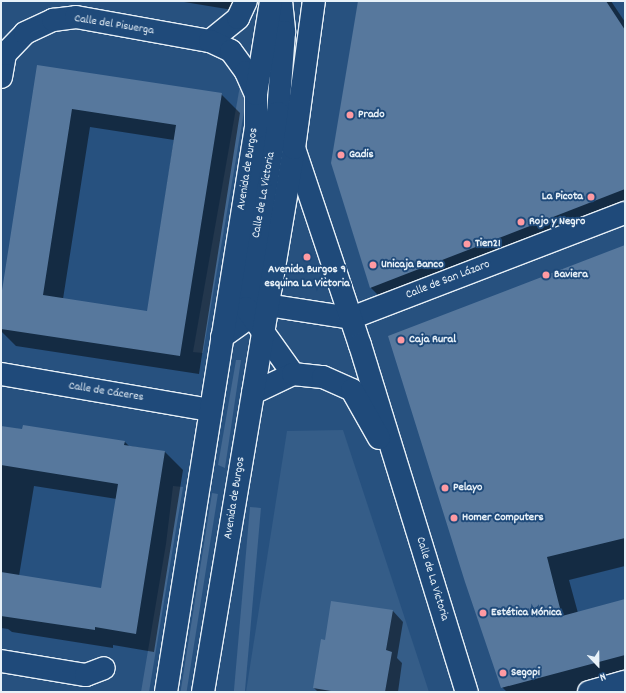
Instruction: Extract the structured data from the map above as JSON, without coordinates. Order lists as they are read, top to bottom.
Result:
{
  "streets": {
    "main road": [
      "Calle del Pisuerga",
      "Avenida de Burgos",
      "Calle de La Victoria",
      "Calle de San Lázaro",
      "Calle de Cáceres"
    ]
  },
  "crossings": [
    ["Calle del Pisuerga", "Avenida de Burgos"],
    ["Avenida de Burgos", "Calle de La Victoria"],
    ["Avenida de Burgos", "Calle de San Lázaro"],
    ["Avenida de Burgos", "Calle de Cáceres"],
    ["Calle de La Victoria", "Calle de San Lázaro"]
  ],
  "places": [
    "Prado",
    "Gadis",
    "La Picota",
    "Rojo y Negro",
    "Tien21",
    "Avenida Burgos 9 esquina La Victoria",
    "Unicaja Banco",
    "Baviera",
    "Caja Rural",
    "Pelayo",
    "Homer Computers",
    "Estética Mónica",
    "Segopi"
  ],
  "north": "bottom"
}
